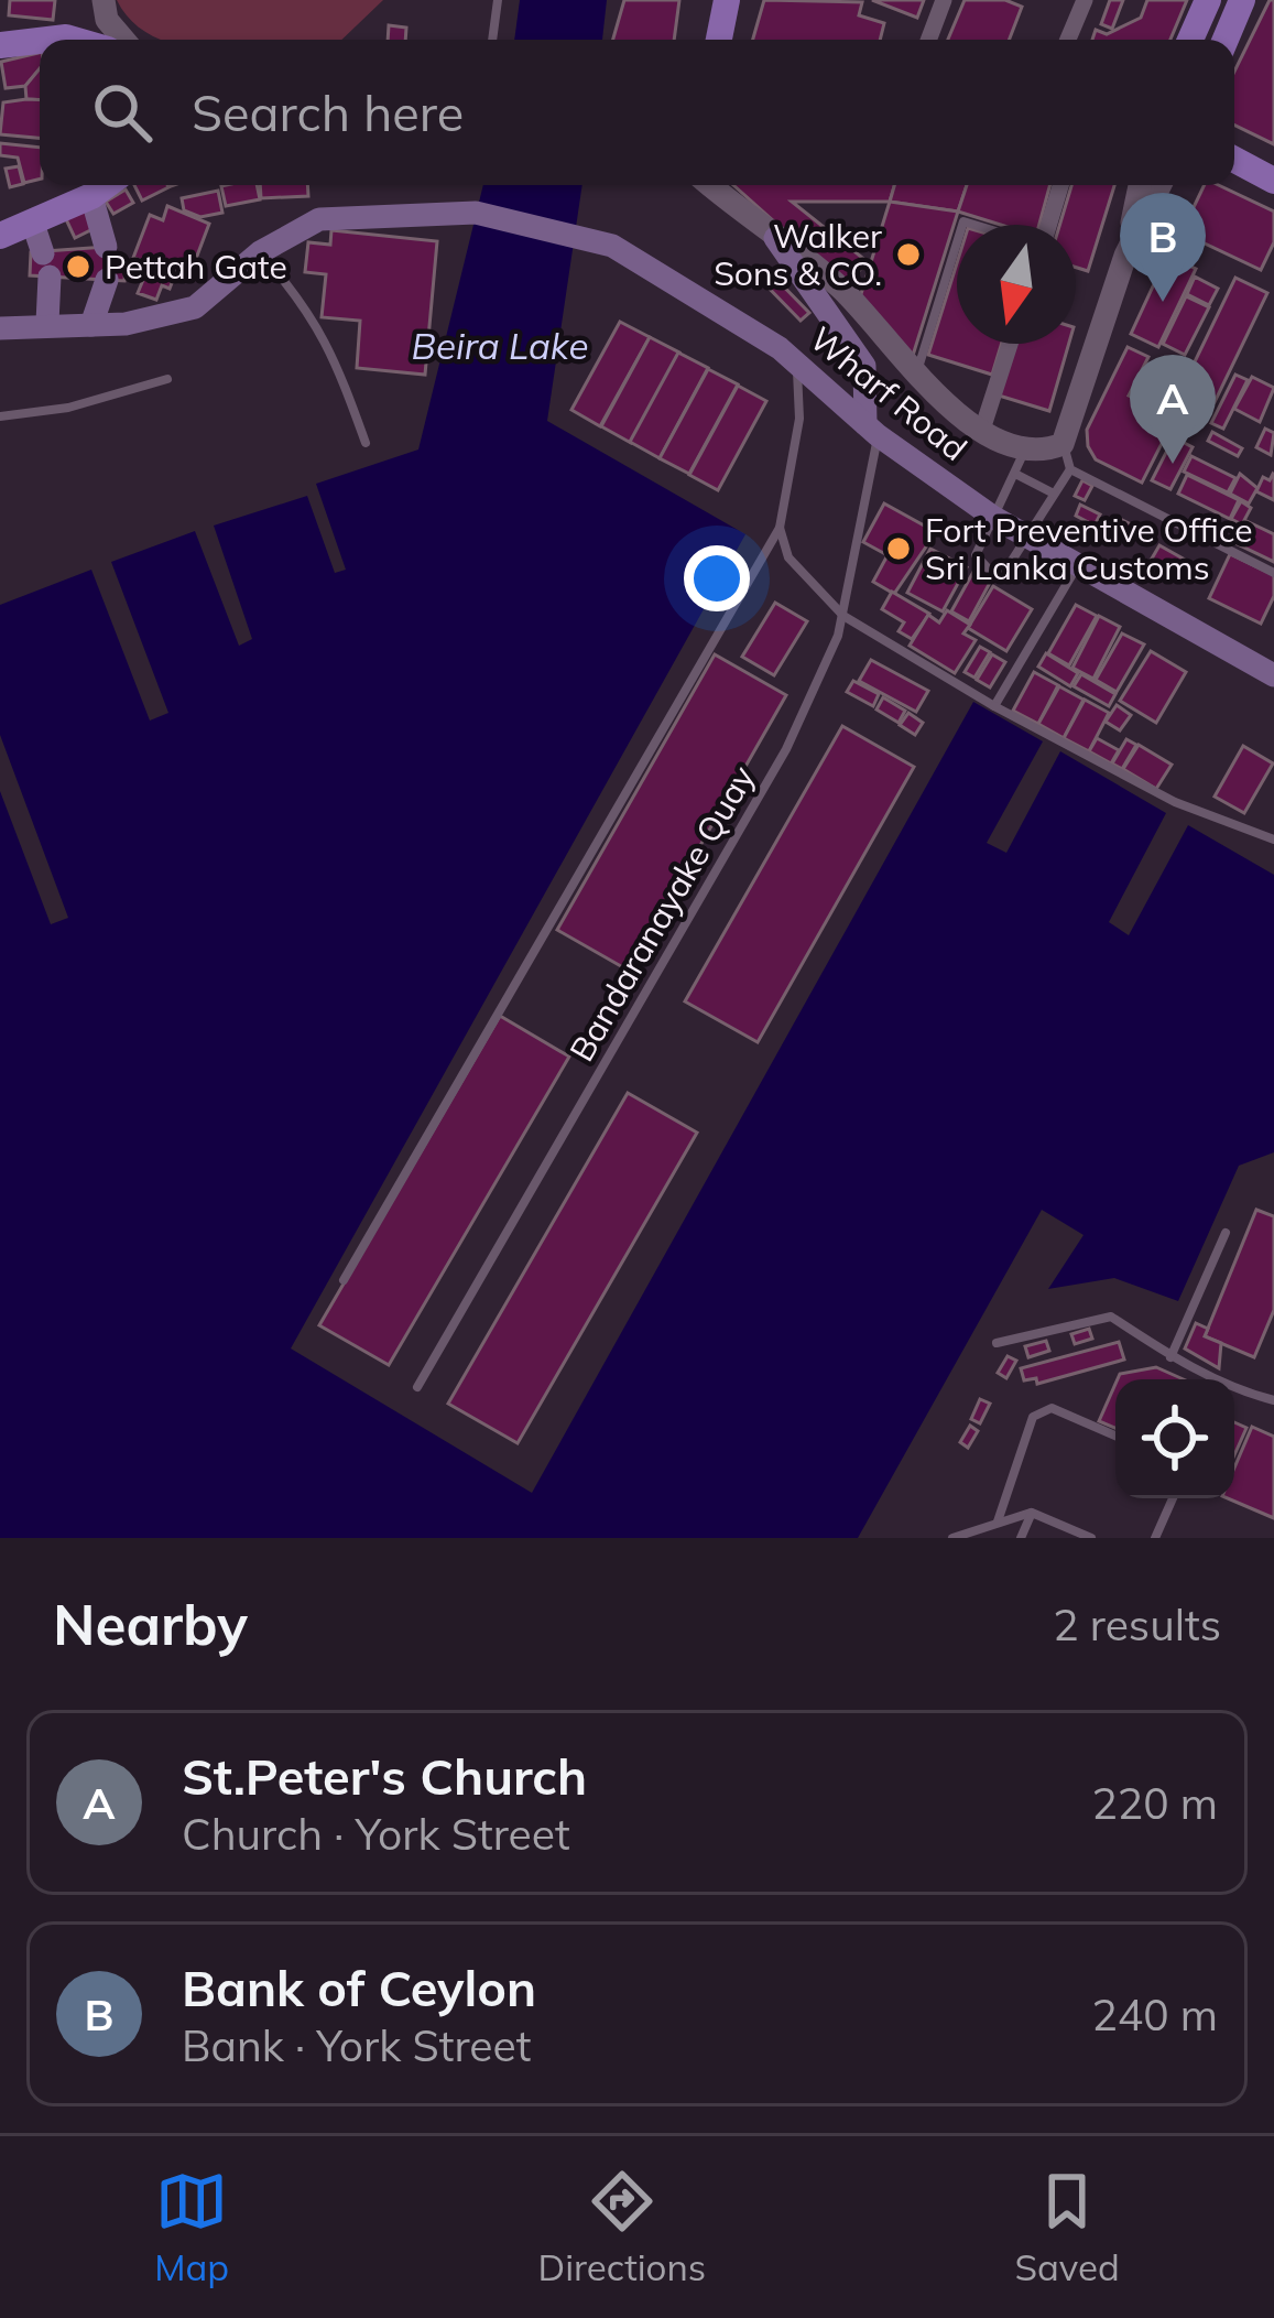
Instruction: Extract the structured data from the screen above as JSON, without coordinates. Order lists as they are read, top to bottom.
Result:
{
  "streets": {
    "main road": ["Wharf Road"],
    "lane": ["Bandaranayake Quay"]
  },
  "crossings": [
    ["Wharf Road", "Bandaranayake Quay"]
  ],
  "water": ["Beira Lake"],
  "places": ["Walker Sons & CO.", "Pettah Gate", "Fort Preventive Office Sri Lanka Customs"],
  "north": "bottom",
  "page": {
    "search": "Search here",
    "pins": ["B", "A"],
    "heading": ["Nearby", "2 results"],
    "list": [
      {
        "mark": "A",
        "name": "St.Peter's Church",
        "note": "Church · York Street",
        "value": "220 m"
      },
      {
        "mark": "B",
        "name": "Bank of Ceylon",
        "note": "Bank · York Street",
        "value": "240 m"
      }
    ],
    "nav": ["Map", "Directions", "Saved"]
  }
}
